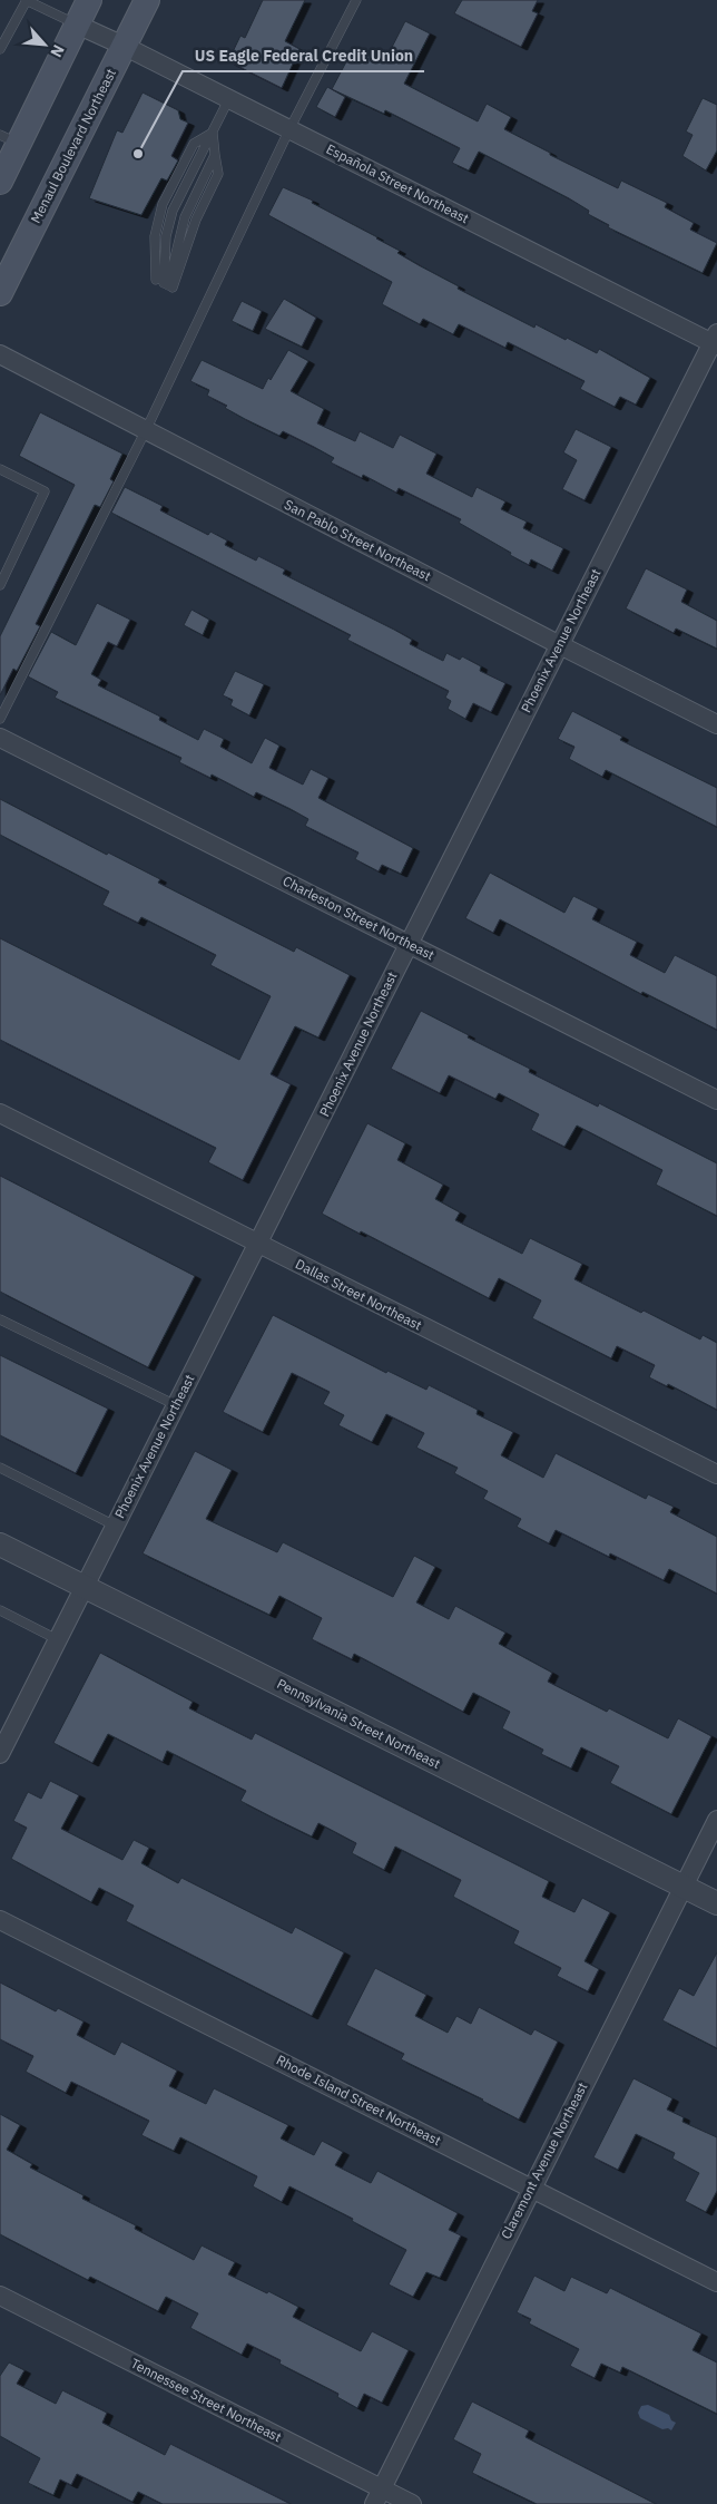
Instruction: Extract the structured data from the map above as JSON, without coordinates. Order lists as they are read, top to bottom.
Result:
{
  "streets": {
    "main road": ["Menaul Boulevard Northeast"],
    "street": [
      "Española Street Northeast",
      "San Pablo Street Northeast",
      "Phoenix Avenue Northeast",
      "Charleston Street Northeast",
      "Dallas Street Northeast",
      "Pennsylvania Street Northeast",
      "Rhode Island Street Northeast",
      "Claremont Avenue Northeast",
      "Tennessee Street Northeast"
    ]
  },
  "crossings": [
    ["Menaul Boulevard Northeast", "Española Street Northeast"],
    ["Española Street Northeast", "Phoenix Avenue Northeast"],
    ["San Pablo Street Northeast", "Phoenix Avenue Northeast"],
    ["Phoenix Avenue Northeast", "Charleston Street Northeast"],
    ["Phoenix Avenue Northeast", "Dallas Street Northeast"],
    ["Phoenix Avenue Northeast", "Pennsylvania Street Northeast"],
    ["Pennsylvania Street Northeast", "Claremont Avenue Northeast"],
    ["Rhode Island Street Northeast", "Claremont Avenue Northeast"],
    ["Claremont Avenue Northeast", "Tennessee Street Northeast"]
  ],
  "places": ["US Eagle Federal Credit Union"],
  "north": "bottom right"
}
